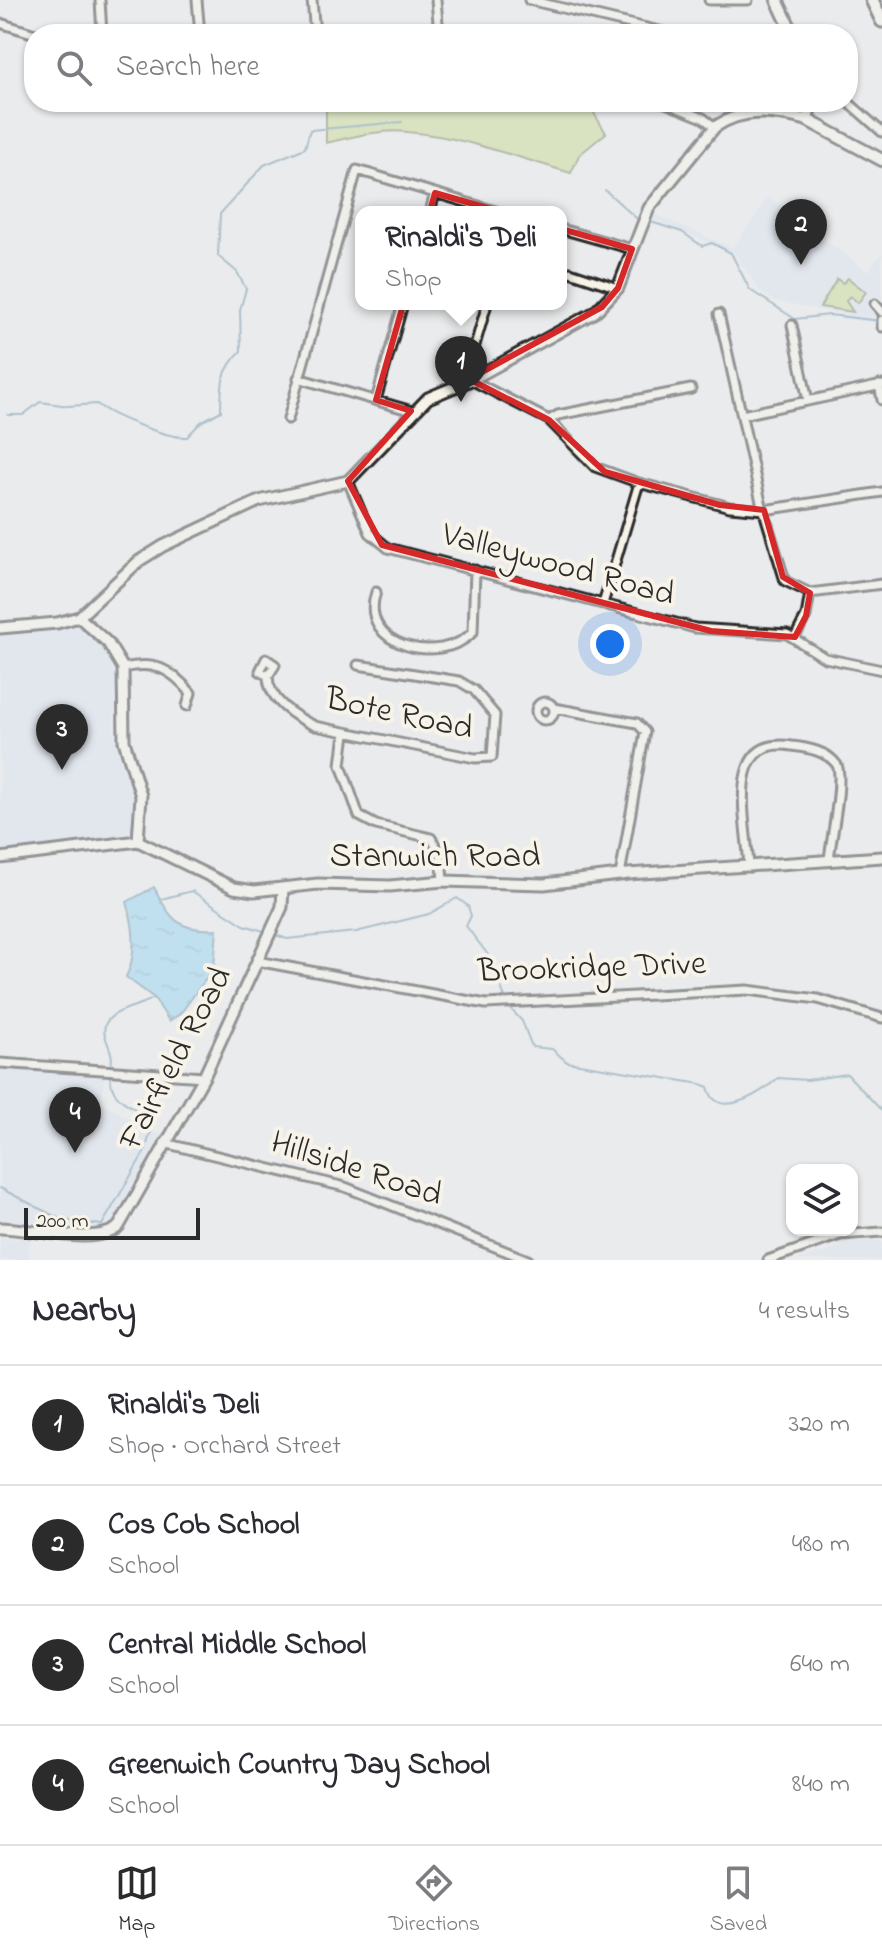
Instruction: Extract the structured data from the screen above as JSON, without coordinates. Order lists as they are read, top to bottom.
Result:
{
  "streets": {
    "street": [
      "Valleywood Road",
      "Bote Road",
      "Stanwich Road",
      "Brookridge Drive",
      "Fairfield Road",
      "Hillside Road"
    ]
  },
  "crossings": [
    ["Stanwich Road", "Fairfield Road"],
    ["Brookridge Drive", "Fairfield Road"],
    ["Fairfield Road", "Hillside Road"]
  ],
  "scale_bar": "200 m",
  "page": {
    "search": "Search here",
    "pins": [
      "2",
      "1",
      "3",
      "4"
    ],
    "popup": ["Rinaldi's Deli", "Shop"],
    "scale": "200 m",
    "heading": ["Nearby", "4 results"],
    "list": [
      {
        "mark": "1",
        "name": "Rinaldi's Deli",
        "note": "Shop · Orchard Street",
        "value": "320 m"
      },
      {
        "mark": "2",
        "name": "Cos Cob School",
        "note": "School",
        "value": "480 m"
      },
      {
        "mark": "3",
        "name": "Central Middle School",
        "note": "School",
        "value": "640 m"
      },
      {
        "mark": "4",
        "name": "Greenwich Country Day School",
        "note": "School",
        "value": "840 m"
      }
    ],
    "nav": ["Map", "Directions", "Saved"]
  }
}
